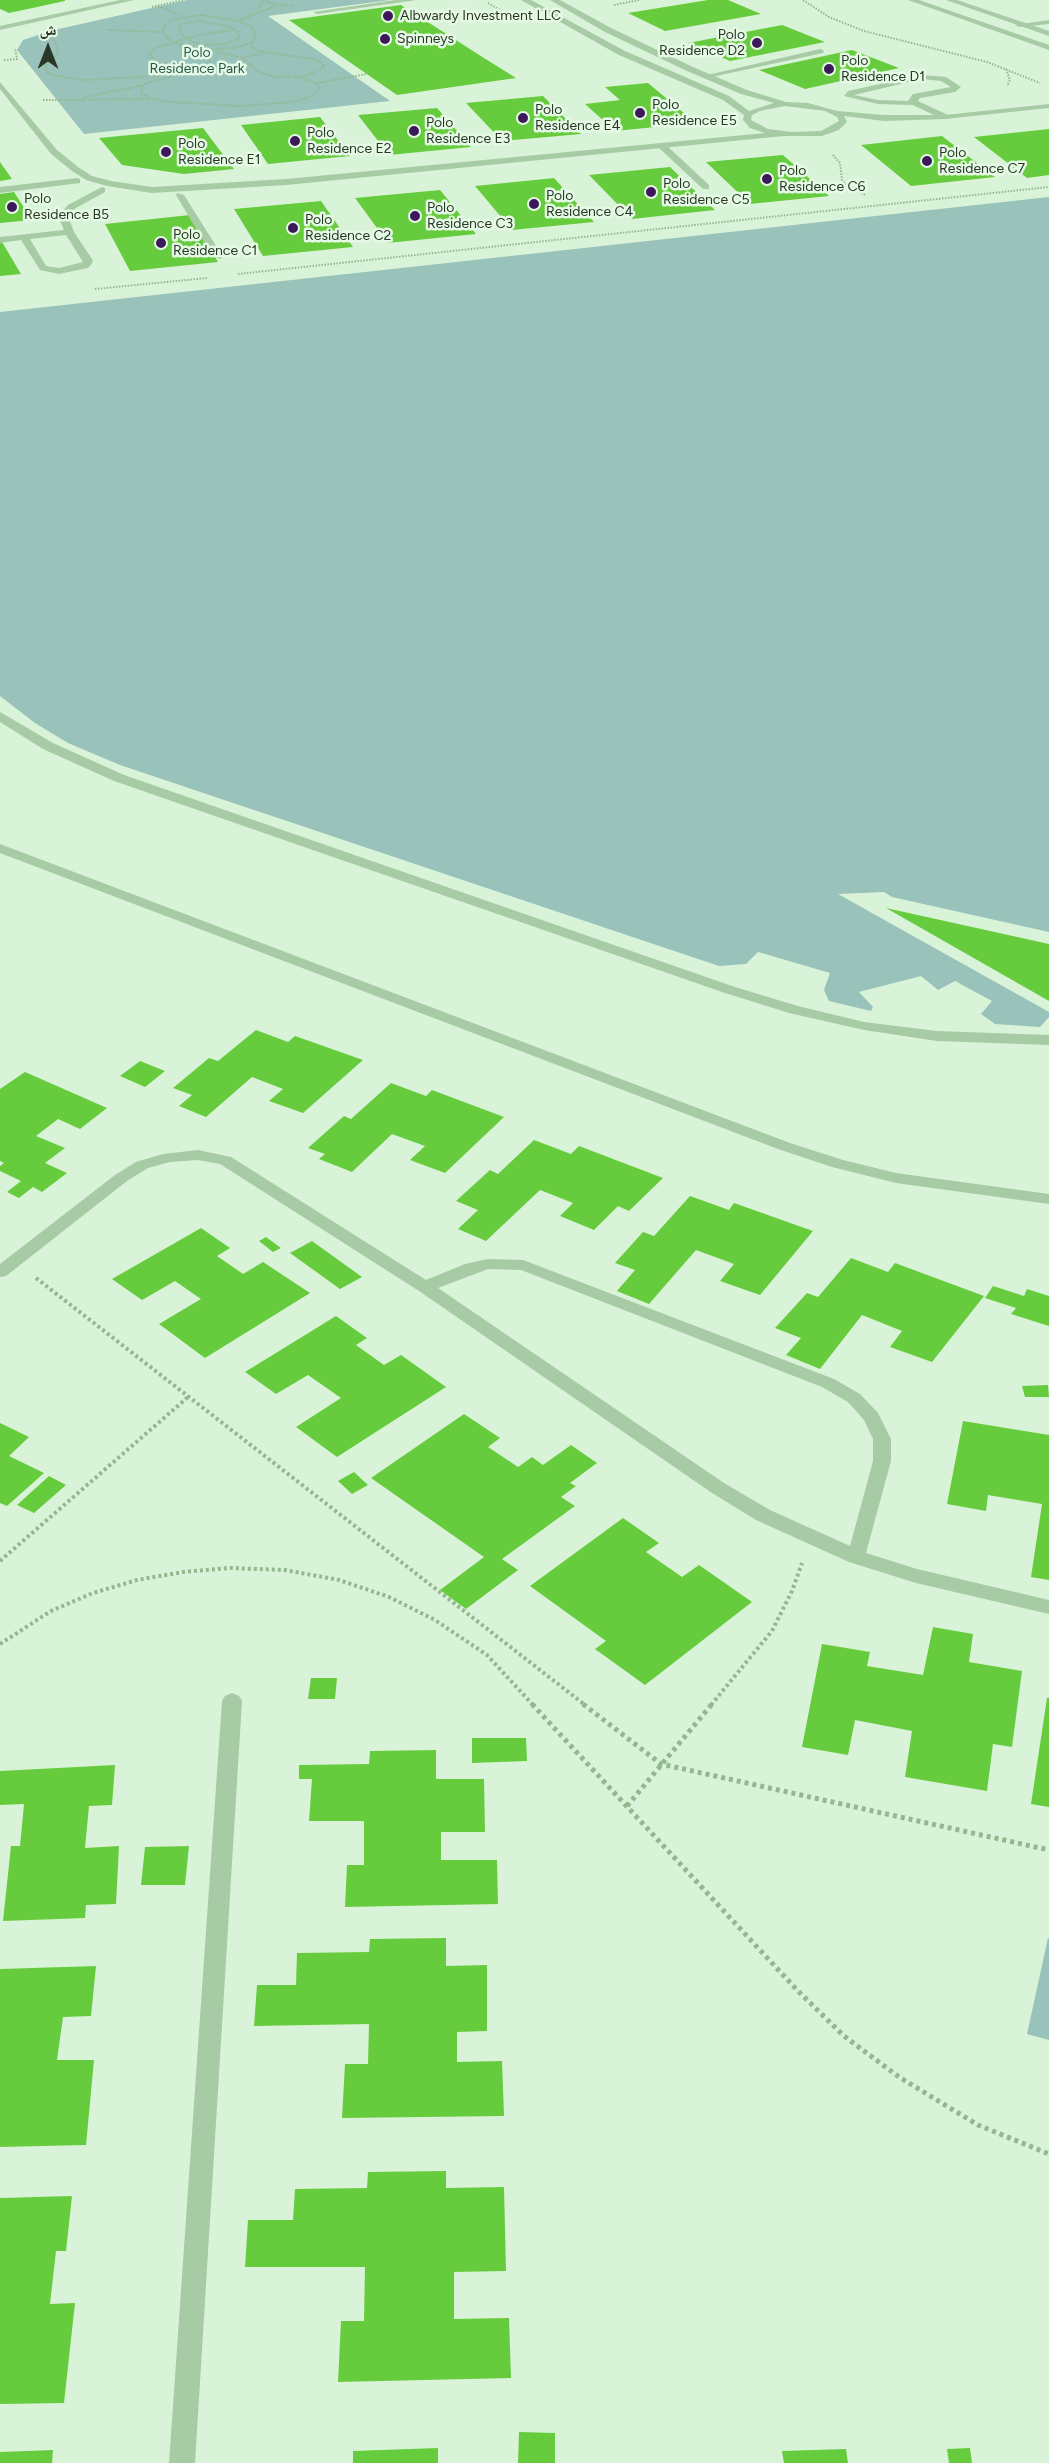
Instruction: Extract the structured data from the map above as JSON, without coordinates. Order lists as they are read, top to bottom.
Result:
{
  "parks": ["Polo Residence Park"],
  "places": [
    "Albwardy Investment LLC",
    "Spinneys",
    "Polo Residence D2",
    "Polo Residence D1",
    "Polo Residence E5",
    "Polo Residence E4",
    "Polo Residence E3",
    "Polo Residence E2",
    "Polo Residence E1",
    "Polo Residence C7",
    "Polo Residence C6",
    "Polo Residence C5",
    "Polo Residence C4",
    "Polo Residence B5",
    "Polo Residence C3",
    "Polo Residence C2",
    "Polo Residence C1"
  ],
  "north": "top"
}
